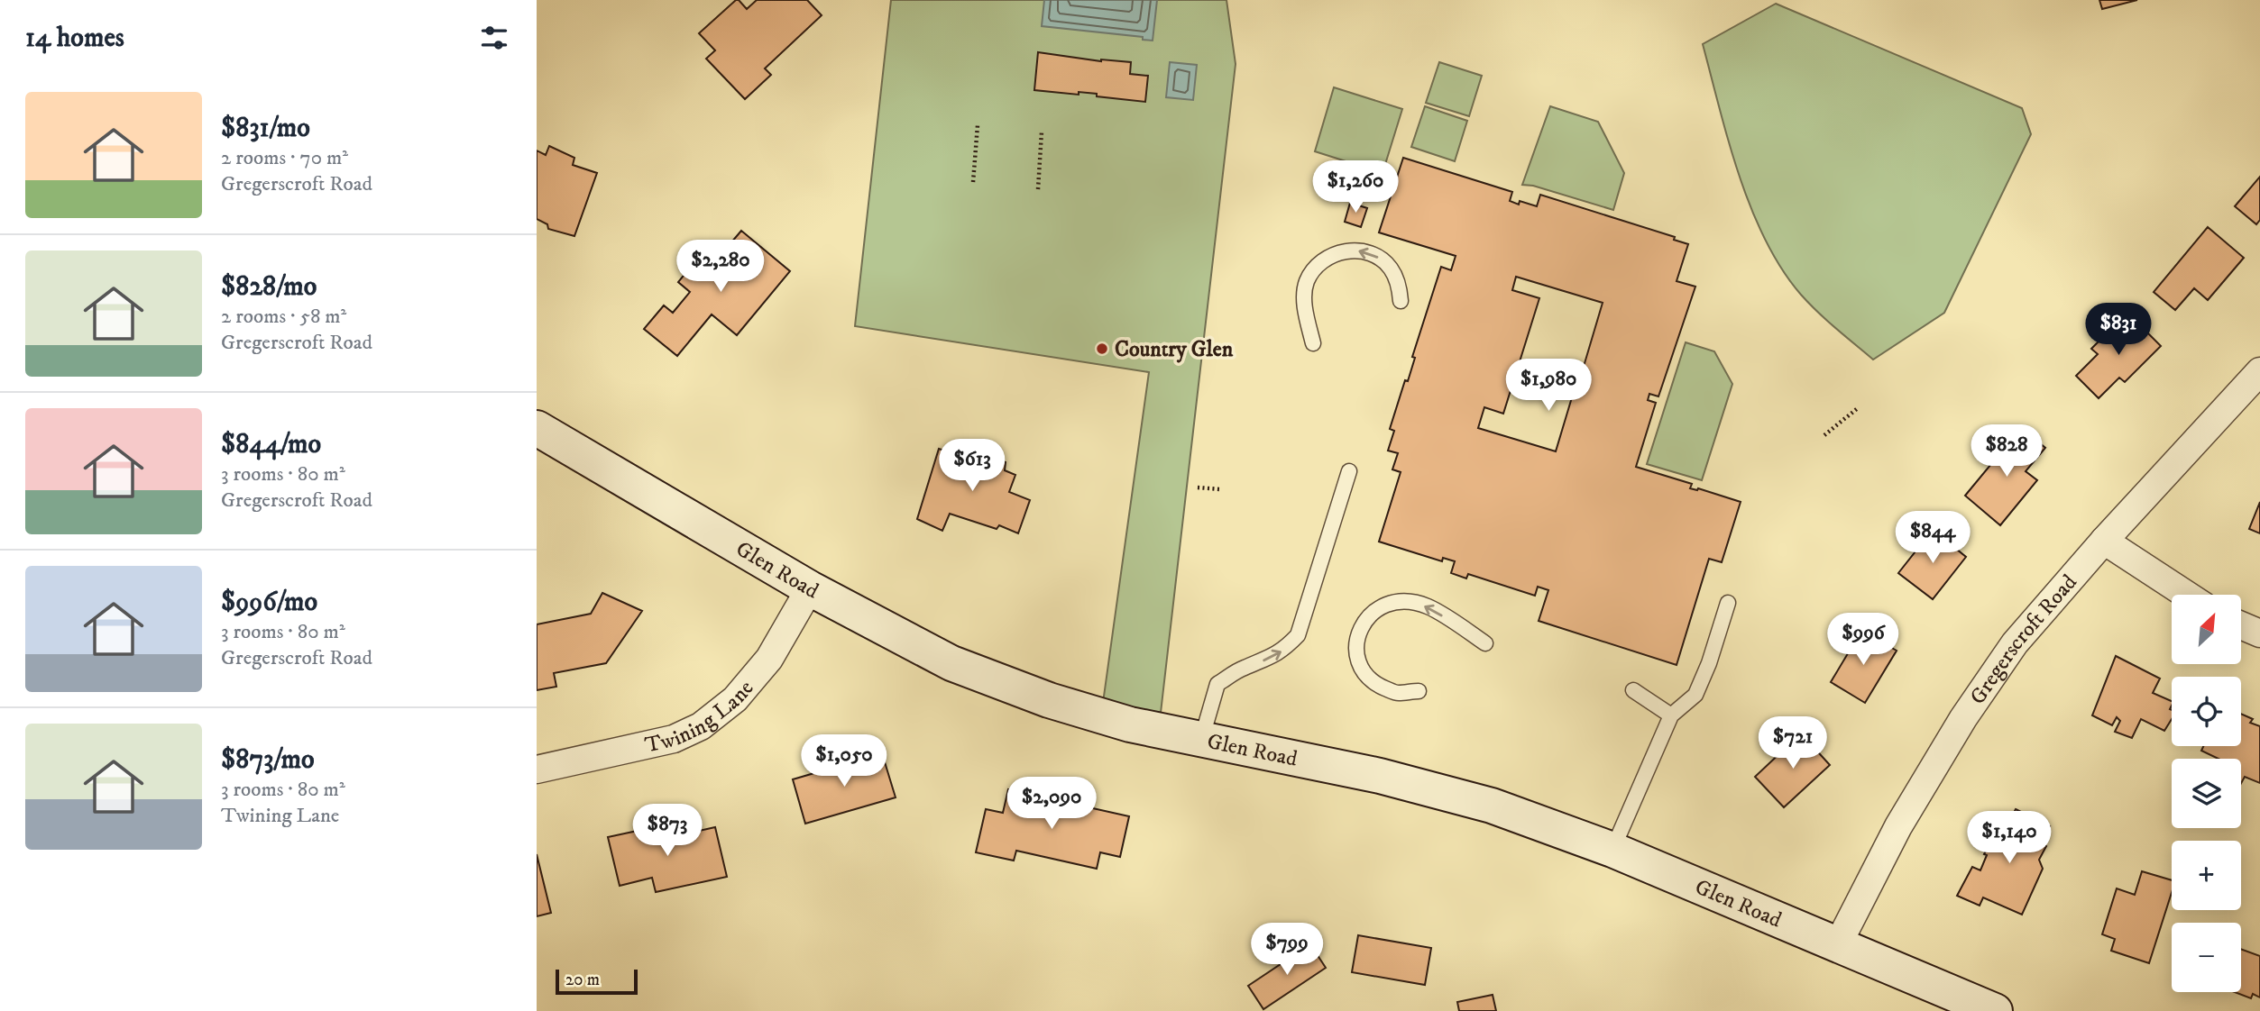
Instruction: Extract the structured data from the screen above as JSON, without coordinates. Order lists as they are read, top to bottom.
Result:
{
  "streets": {
    "main road": ["Glen Road"],
    "street": ["Gregerscroft Road", "Twining Lane"]
  },
  "crossings": [
    ["Glen Road", "Gregerscroft Road"],
    ["Glen Road", "Twining Lane"]
  ],
  "places": ["Country Glen"],
  "scale_bar": "20 m",
  "north": "top right",
  "page": {
    "heading": "14 homes",
    "list": [
      {
        "name": "$831/mo",
        "note": "2 rooms · 70 m² · Gregerscroft Road"
      },
      {
        "name": "$828/mo",
        "note": "2 rooms · 58 m² · Gregerscroft Road"
      },
      {
        "name": "$844/mo",
        "note": "3 rooms · 80 m² · Gregerscroft Road"
      },
      {
        "name": "$996/mo",
        "note": "3 rooms · 80 m² · Gregerscroft Road"
      },
      {
        "name": "$873/mo",
        "note": "3 rooms · 80 m² · Twining Lane"
      }
    ],
    "price": [
      "$1,260",
      "$2,280",
      "$831",
      "$1,980",
      "$828",
      "$613",
      "$844",
      "$996",
      "$721",
      "$1,050",
      "$2,090",
      "$873",
      "$1,140",
      "$799"
    ],
    "map_buttons": ["+", "−"],
    "scale": "20 m"
  }
}
